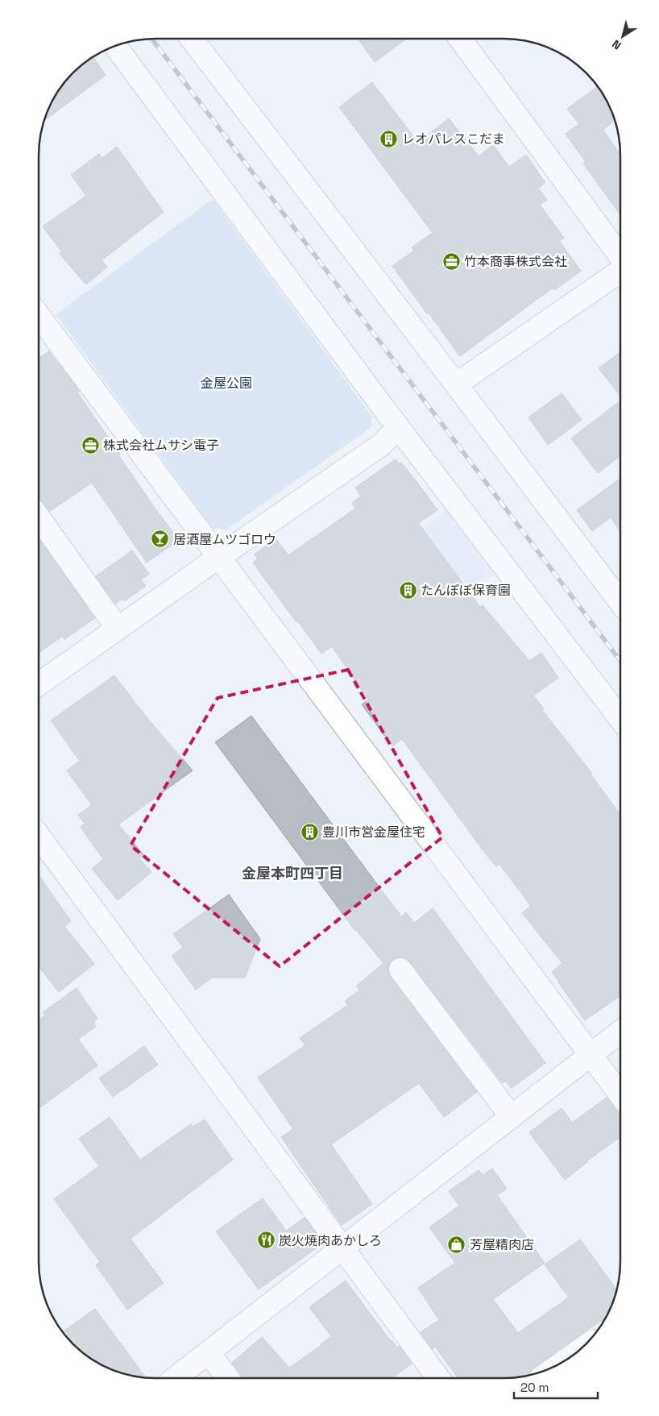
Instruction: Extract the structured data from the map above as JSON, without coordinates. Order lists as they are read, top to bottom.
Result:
{
  "districts": ["金屋本町四丁目"],
  "parks": ["金屋公園"],
  "places": {
    "building": ["レオパレスこだま", "たんぽぽ保育園", "豊川市営金屋住宅"],
    "office": ["竹本商事株式会社", "株式会社ムサシ電子"],
    "bar": ["居酒屋ムツゴロウ"],
    "restaurant": ["炭火焼肉あかしろ"],
    "shop": ["芳屋精肉店"]
  },
  "scale_bar": "20 m",
  "north": "bottom left"
}
